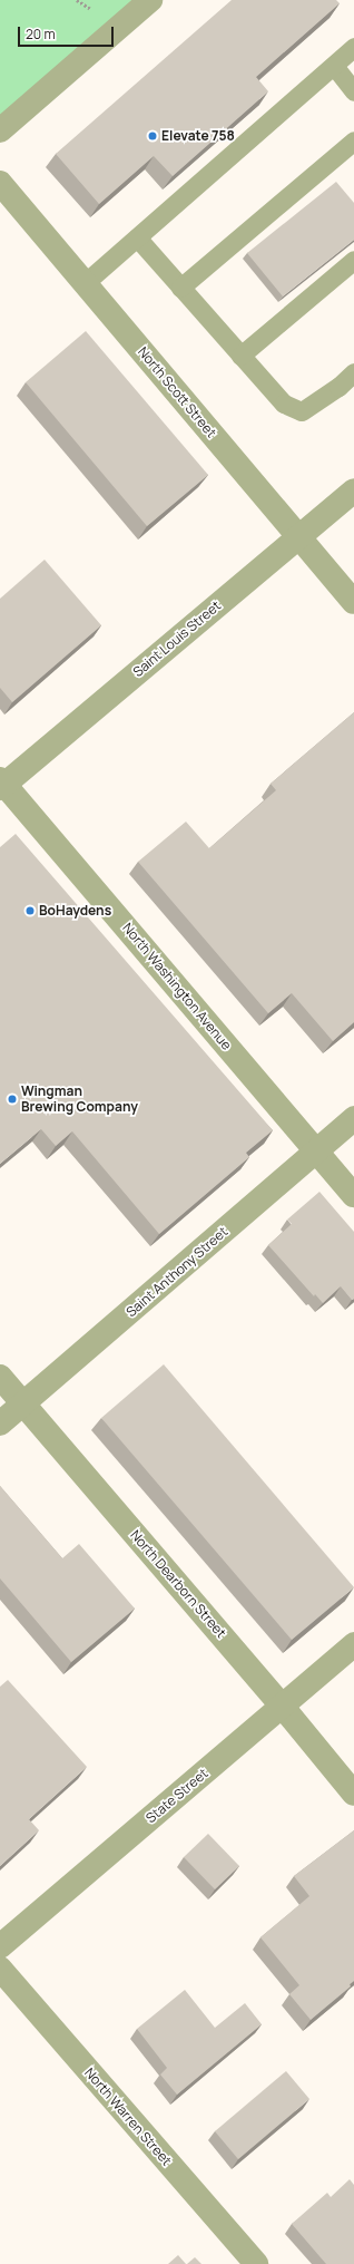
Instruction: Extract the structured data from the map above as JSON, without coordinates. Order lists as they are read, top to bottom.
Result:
{
  "streets": {
    "street": [
      "North Scott Street",
      "Saint Louis Street",
      "North Washington Avenue",
      "Saint Anthony Street",
      "North Dearborn Street",
      "State Street",
      "North Warren Street"
    ]
  },
  "crossings": [
    ["North Scott Street", "Saint Louis Street"],
    ["Saint Louis Street", "North Washington Avenue"],
    ["North Washington Avenue", "Saint Anthony Street"],
    ["Saint Anthony Street", "North Dearborn Street"],
    ["North Dearborn Street", "State Street"]
  ],
  "places": ["Elevate 758", "BoHaydens", "Wingman Brewing Company"],
  "scale_bar": "20 m"
}
